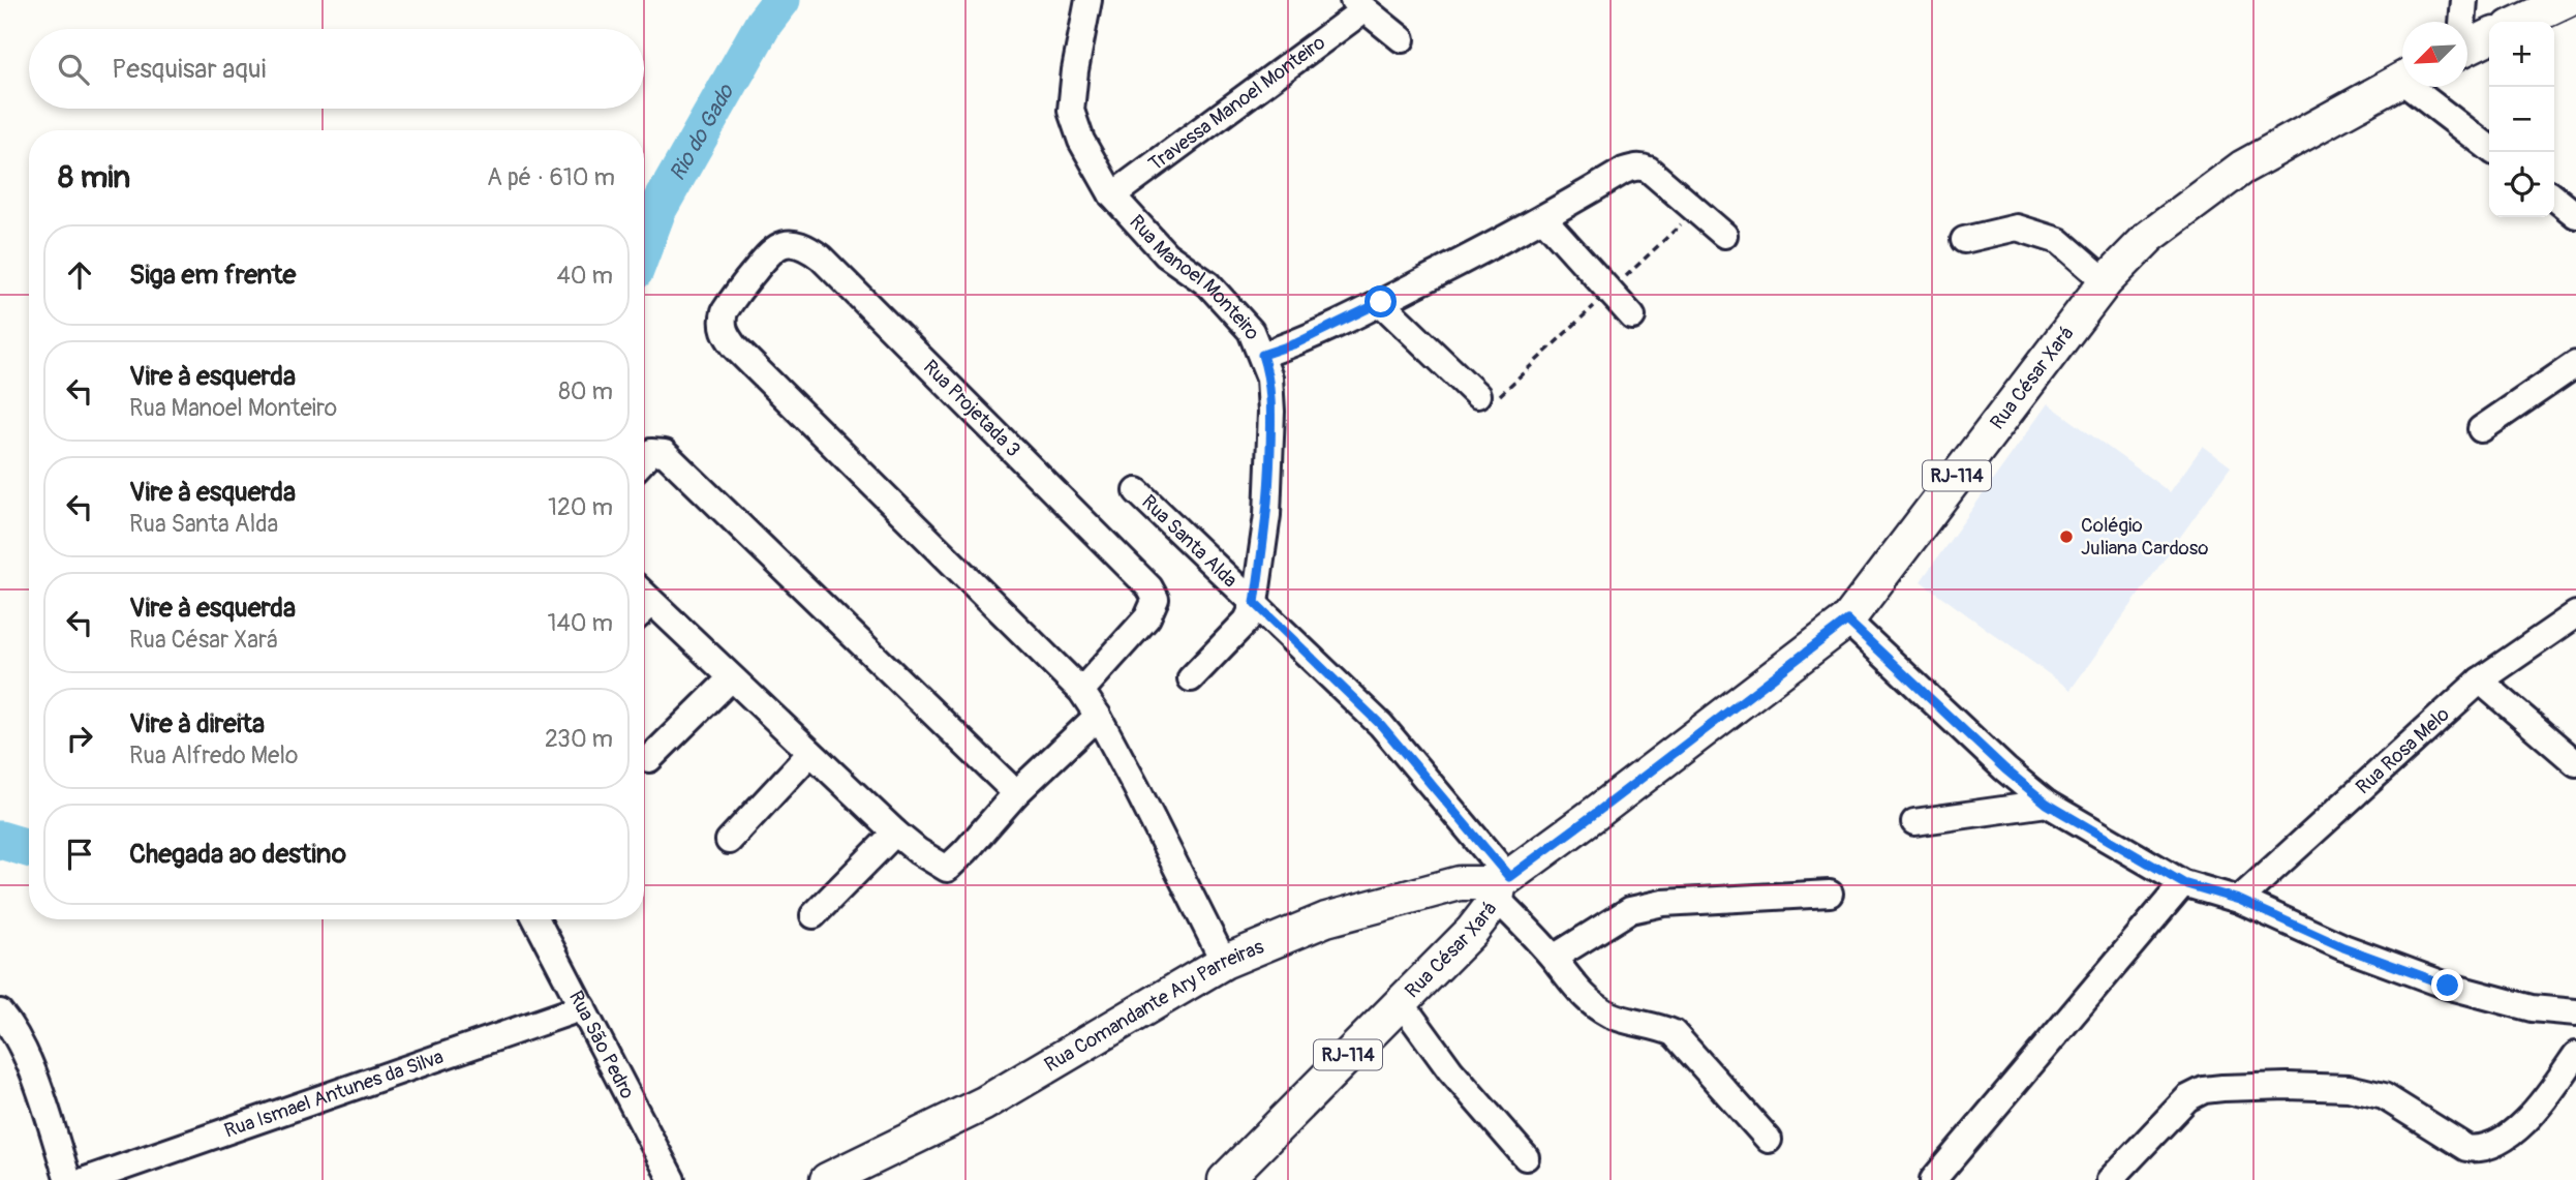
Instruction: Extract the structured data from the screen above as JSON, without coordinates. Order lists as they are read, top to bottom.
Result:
{
  "streets": {
    "main road": ["Rua César Xará", "RJ-114", "Rua Comandante Ary Parreiras"],
    "street": [
      "Travessa Manoel Monteiro",
      "Rua Manoel Monteiro",
      "Rua Projetada 3",
      "Rua Santa Alda",
      "Rua Rosa Melo",
      "Rua São Pedro",
      "Rua Ismael Antunes da Silva"
    ]
  },
  "crossings": [
    ["Travessa Manoel Monteiro", "Rua Manoel Monteiro"],
    ["Rua Manoel Monteiro", "Rua Santa Alda"],
    ["Rua César Xará", "Rua Santa Alda"],
    ["Rua César Xará", "Rua Comandante Ary Parreiras"],
    ["Rua Santa Alda", "Rua Comandante Ary Parreiras"],
    ["Rua São Pedro", "Rua Ismael Antunes da Silva"]
  ],
  "water": ["Rio do Gado"],
  "places": ["Colégio Juliana Cardoso"],
  "north": "bottom left",
  "page": {
    "map_buttons": ["+", "−"],
    "search": "Pesquisar aqui",
    "heading": ["8 min", "A pé · 610 m"],
    "list": [
      ["Siga em frente", "40 m"],
      ["Vire à esquerda", "Rua Manoel Monteiro", "80 m"],
      ["Vire à esquerda", "Rua Santa Alda", "120 m"],
      ["Vire à esquerda", "Rua César Xará", "140 m"],
      ["Vire à direita", "Rua Alfredo Melo", "230 m"],
      "Chegada ao destino"
    ]
  }
}
